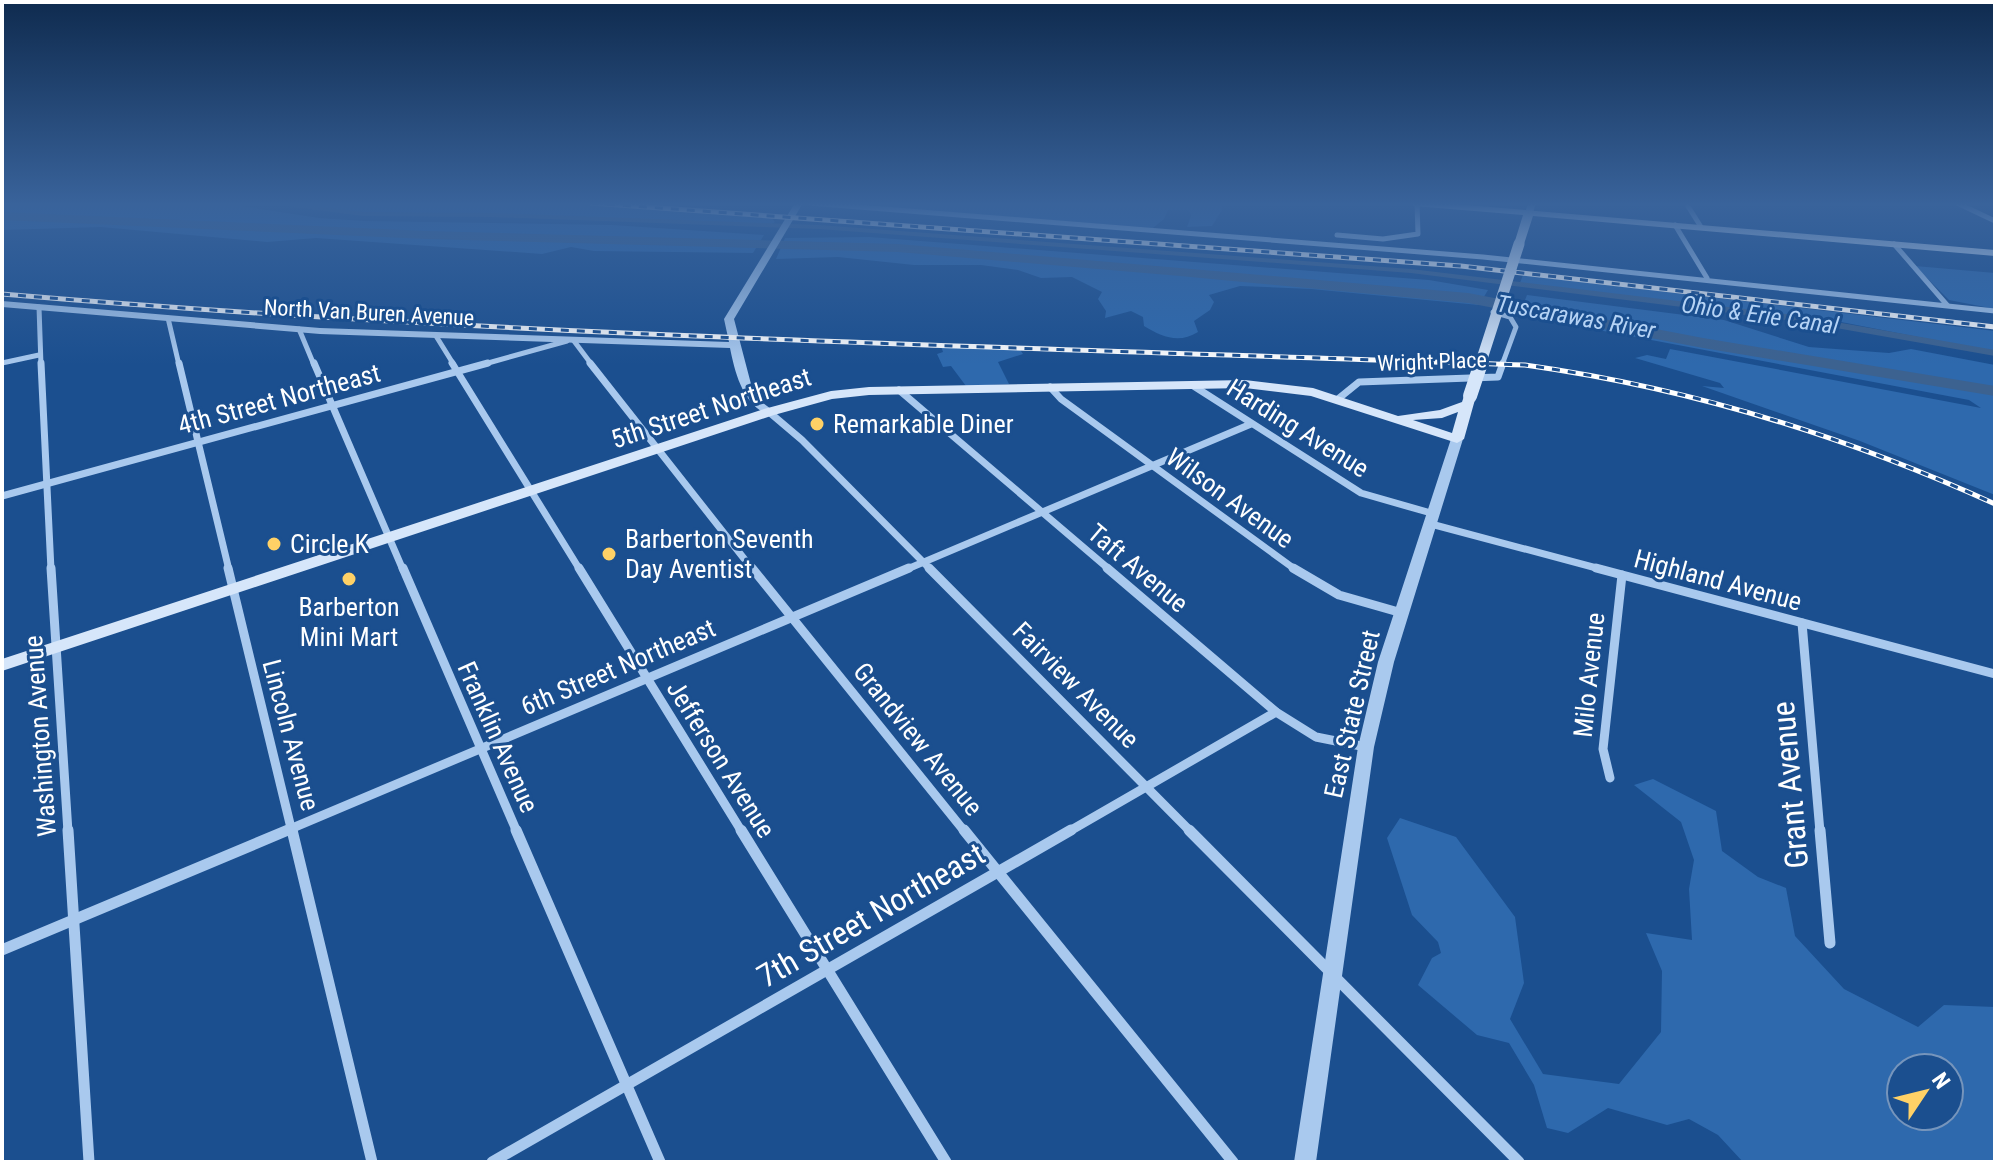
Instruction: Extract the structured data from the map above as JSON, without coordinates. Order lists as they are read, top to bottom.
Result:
{
  "streets": {
    "main road": ["5th Street Northeast", "East State Street"],
    "street": [
      "North Van Buren Avenue",
      "Wright Place",
      "4th Street Northeast",
      "Harding Avenue",
      "Wilson Avenue",
      "Taft Avenue",
      "Highland Avenue",
      "6th Street Northeast",
      "Milo Avenue",
      "Fairview Avenue",
      "Lincoln Avenue",
      "Washington Avenue",
      "Franklin Avenue",
      "Grandview Avenue",
      "Jefferson Avenue",
      "Grant Avenue",
      "7th Street Northeast"
    ]
  },
  "crossings": [
    ["North Van Buren Avenue", "4th Street Northeast"],
    ["North Van Buren Avenue", "Fairview Avenue"],
    ["North Van Buren Avenue", "Lincoln Avenue"],
    ["North Van Buren Avenue", "Washington Avenue"],
    ["North Van Buren Avenue", "Franklin Avenue"],
    ["North Van Buren Avenue", "Grandview Avenue"],
    ["North Van Buren Avenue", "Jefferson Avenue"],
    ["Wright Place", "5th Street Northeast"],
    ["4th Street Northeast", "Lincoln Avenue"],
    ["4th Street Northeast", "Washington Avenue"],
    ["4th Street Northeast", "Franklin Avenue"],
    ["4th Street Northeast", "Grandview Avenue"],
    ["4th Street Northeast", "Jefferson Avenue"],
    ["5th Street Northeast", "Harding Avenue"],
    ["5th Street Northeast", "Wilson Avenue"],
    ["5th Street Northeast", "Taft Avenue"],
    ["5th Street Northeast", "Fairview Avenue"],
    ["5th Street Northeast", "East State Street"],
    ["5th Street Northeast", "Lincoln Avenue"],
    ["5th Street Northeast", "Washington Avenue"],
    ["5th Street Northeast", "Franklin Avenue"],
    ["5th Street Northeast", "Grandview Avenue"],
    ["5th Street Northeast", "Jefferson Avenue"],
    ["Harding Avenue", "Highland Avenue"],
    ["Harding Avenue", "6th Street Northeast"],
    ["Harding Avenue", "East State Street"],
    ["Wilson Avenue", "6th Street Northeast"],
    ["Wilson Avenue", "East State Street"],
    ["Taft Avenue", "6th Street Northeast"],
    ["Taft Avenue", "East State Street"],
    ["Taft Avenue", "7th Street Northeast"],
    ["Highland Avenue", "Milo Avenue"],
    ["Highland Avenue", "East State Street"],
    ["Highland Avenue", "Grant Avenue"],
    ["6th Street Northeast", "Fairview Avenue"],
    ["6th Street Northeast", "Lincoln Avenue"],
    ["6th Street Northeast", "Washington Avenue"],
    ["6th Street Northeast", "Franklin Avenue"],
    ["6th Street Northeast", "Grandview Avenue"],
    ["6th Street Northeast", "Jefferson Avenue"],
    ["Fairview Avenue", "East State Street"],
    ["Fairview Avenue", "7th Street Northeast"],
    ["Franklin Avenue", "7th Street Northeast"],
    ["Grandview Avenue", "7th Street Northeast"],
    ["Jefferson Avenue", "7th Street Northeast"]
  ],
  "water": ["Ohio & Erie Canal", "Tuscarawas River"],
  "places": [
    "Remarkable Diner",
    "Circle K",
    "Barberton Seventh Day Aventist",
    "Barberton Mini Mart"
  ],
  "north": "top right"
}
